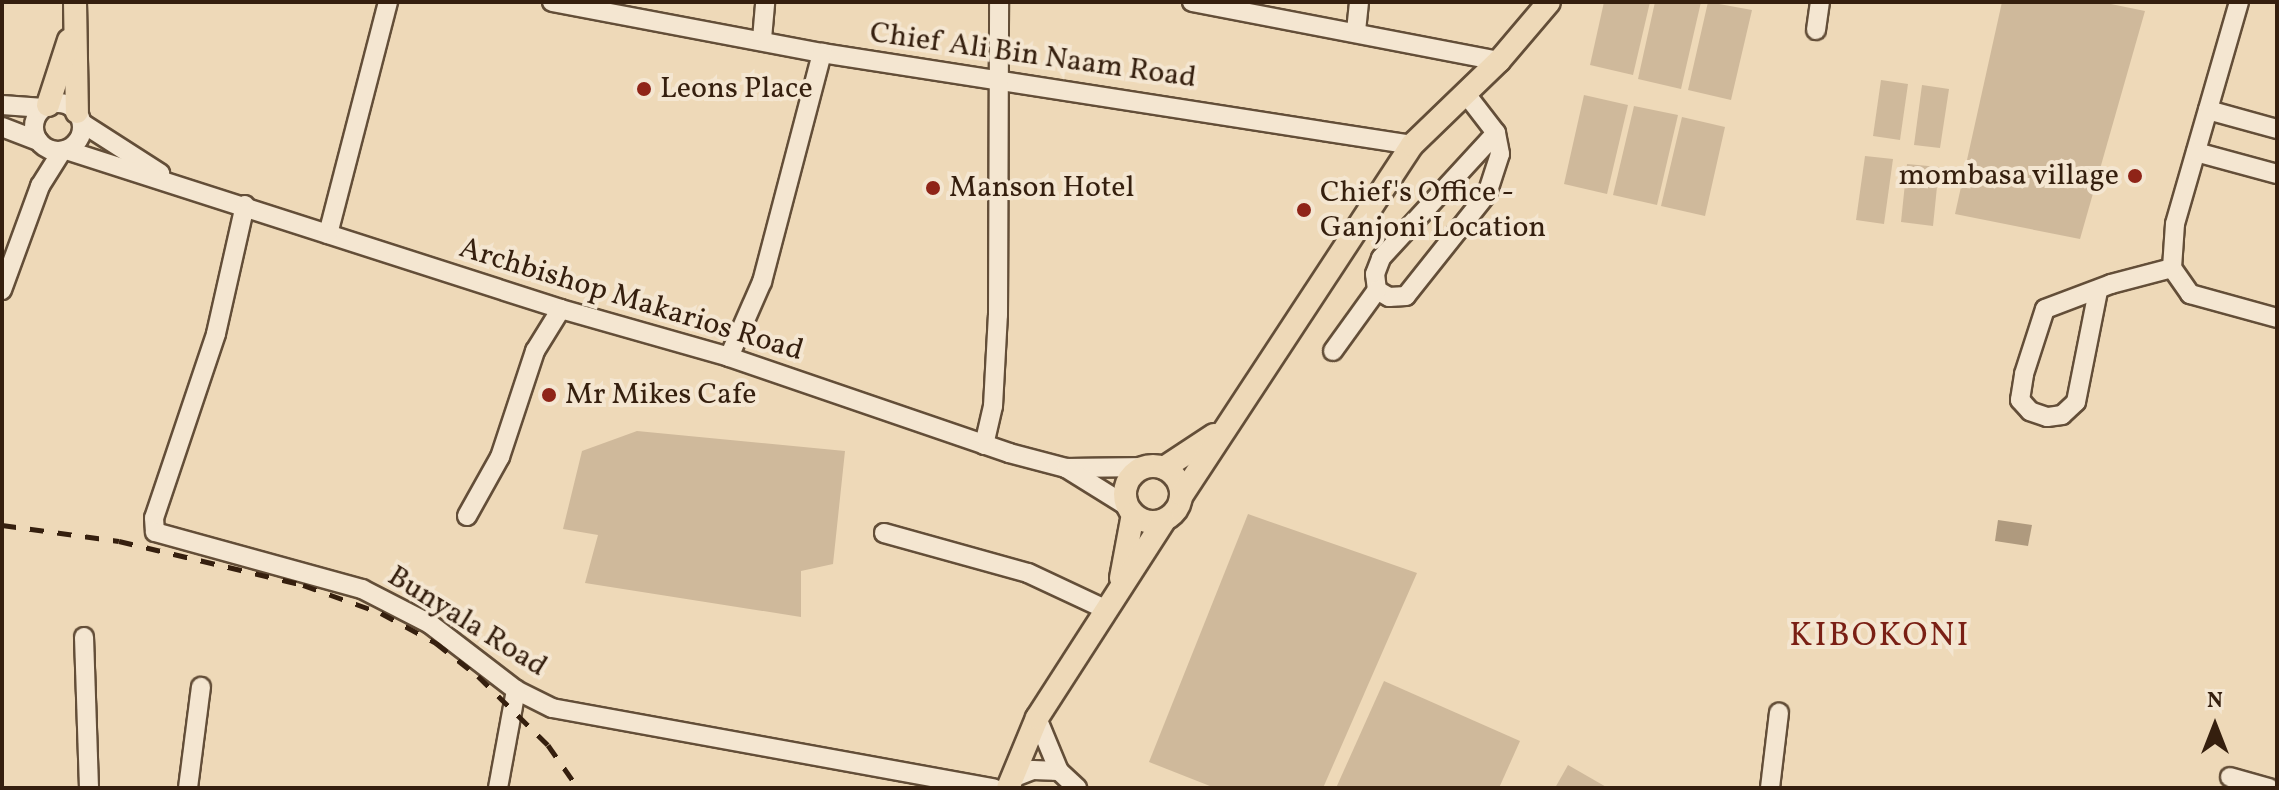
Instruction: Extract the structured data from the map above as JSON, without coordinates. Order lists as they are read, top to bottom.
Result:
{
  "streets": {
    "street": ["Chief Ali Bin Naam Road", "Archbishop Makarios Road", "Bunyala Road"]
  },
  "crossings": [
    ["Archbishop Makarios Road", "Bunyala Road"]
  ],
  "districts": ["KIBOKONI"],
  "places": [
    "Leons Place",
    "mombasa village",
    "Manson Hotel",
    "Chief's Office - Ganjoni Location",
    "Mr Mikes Cafe"
  ],
  "north": "top"
}
